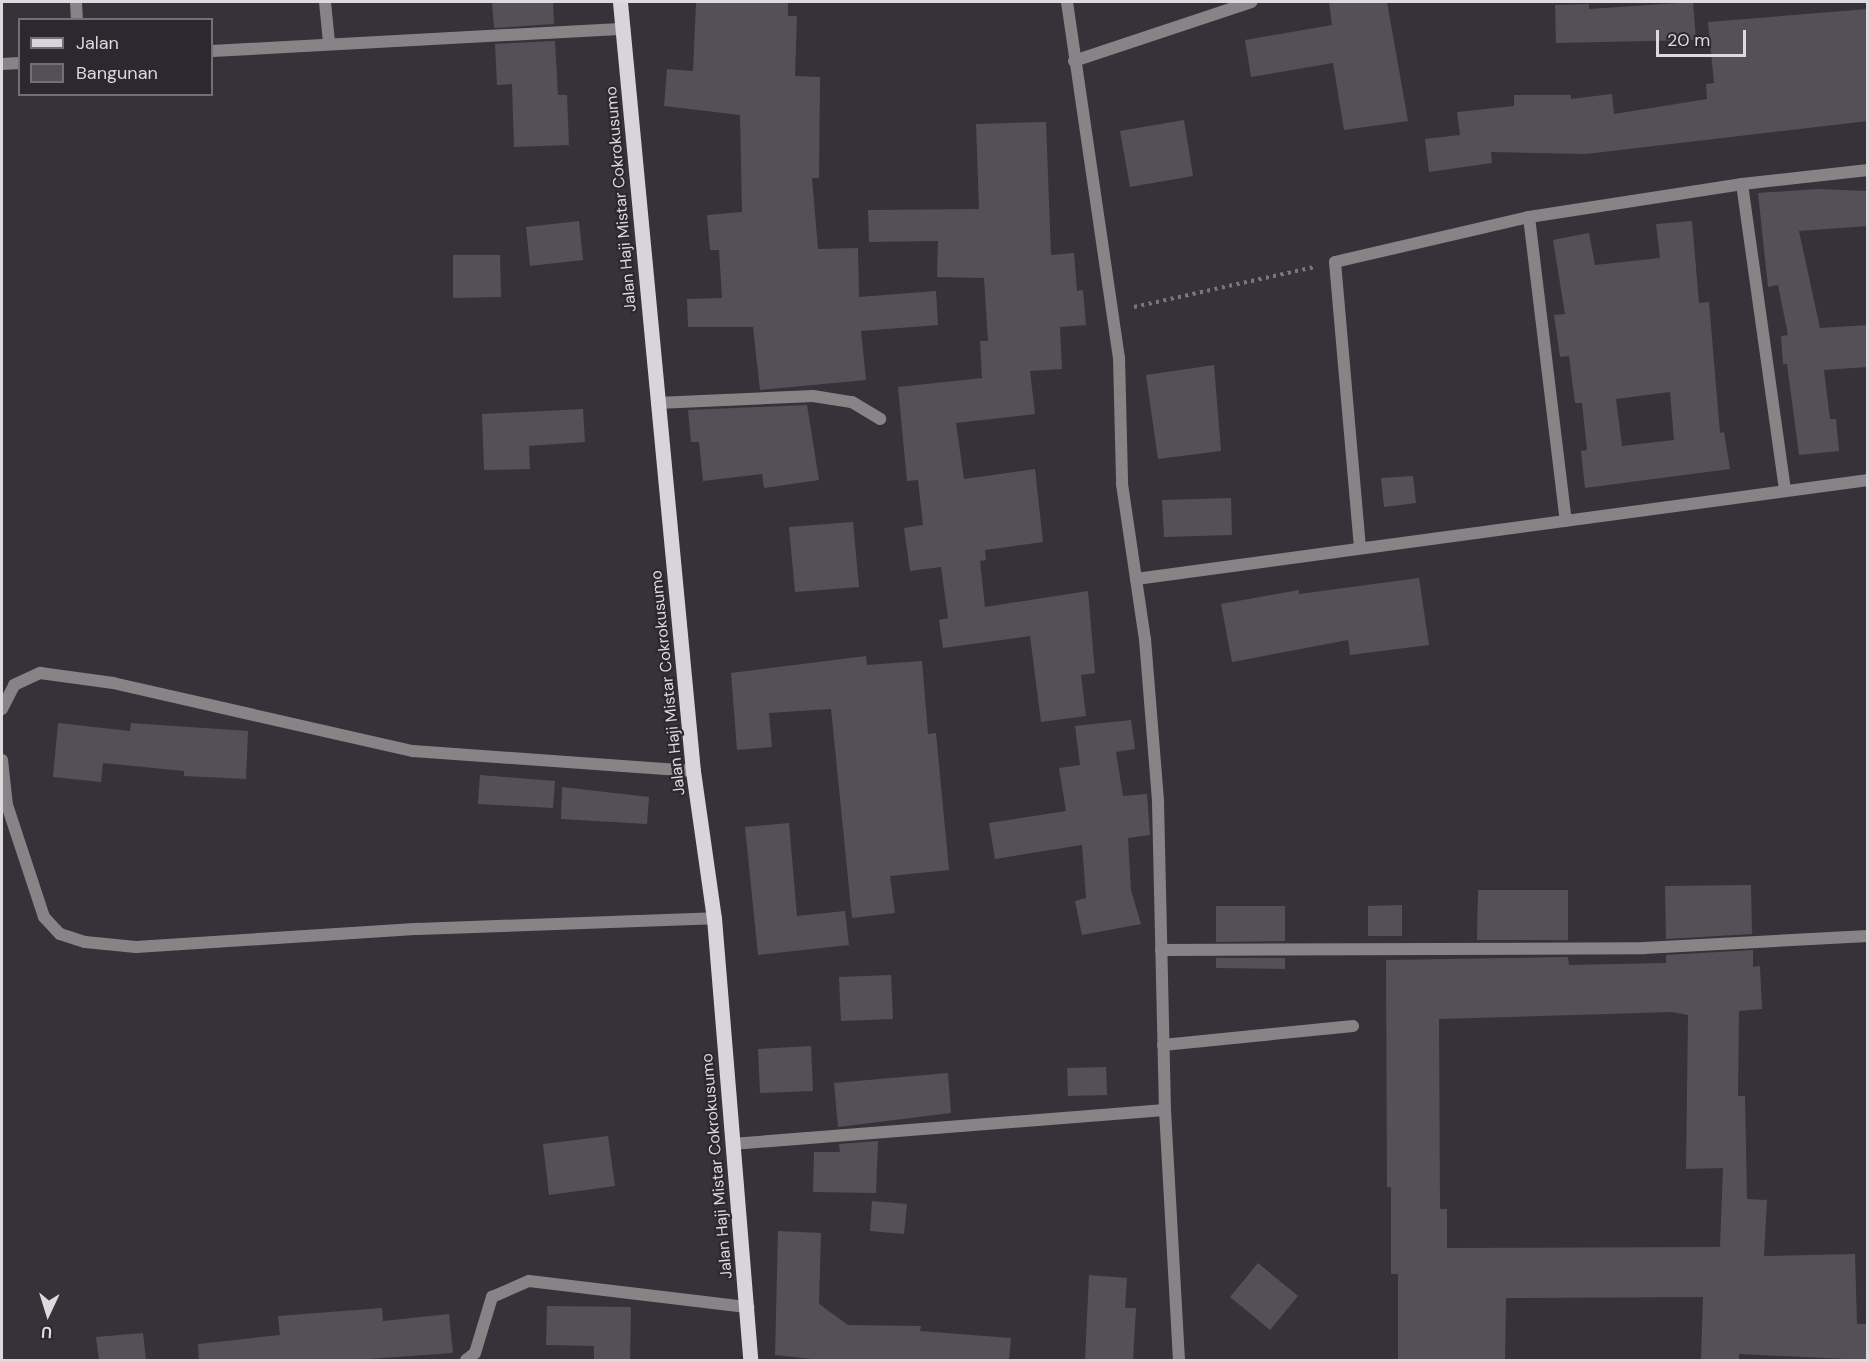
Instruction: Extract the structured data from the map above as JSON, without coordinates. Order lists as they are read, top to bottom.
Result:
{
  "streets": {
    "main road": ["Jalan Haji Mistar Cokrokusumo"]
  },
  "legend": ["Jalan", "Bangunan"],
  "scale_bar": "20 m",
  "north": "bottom"
}
